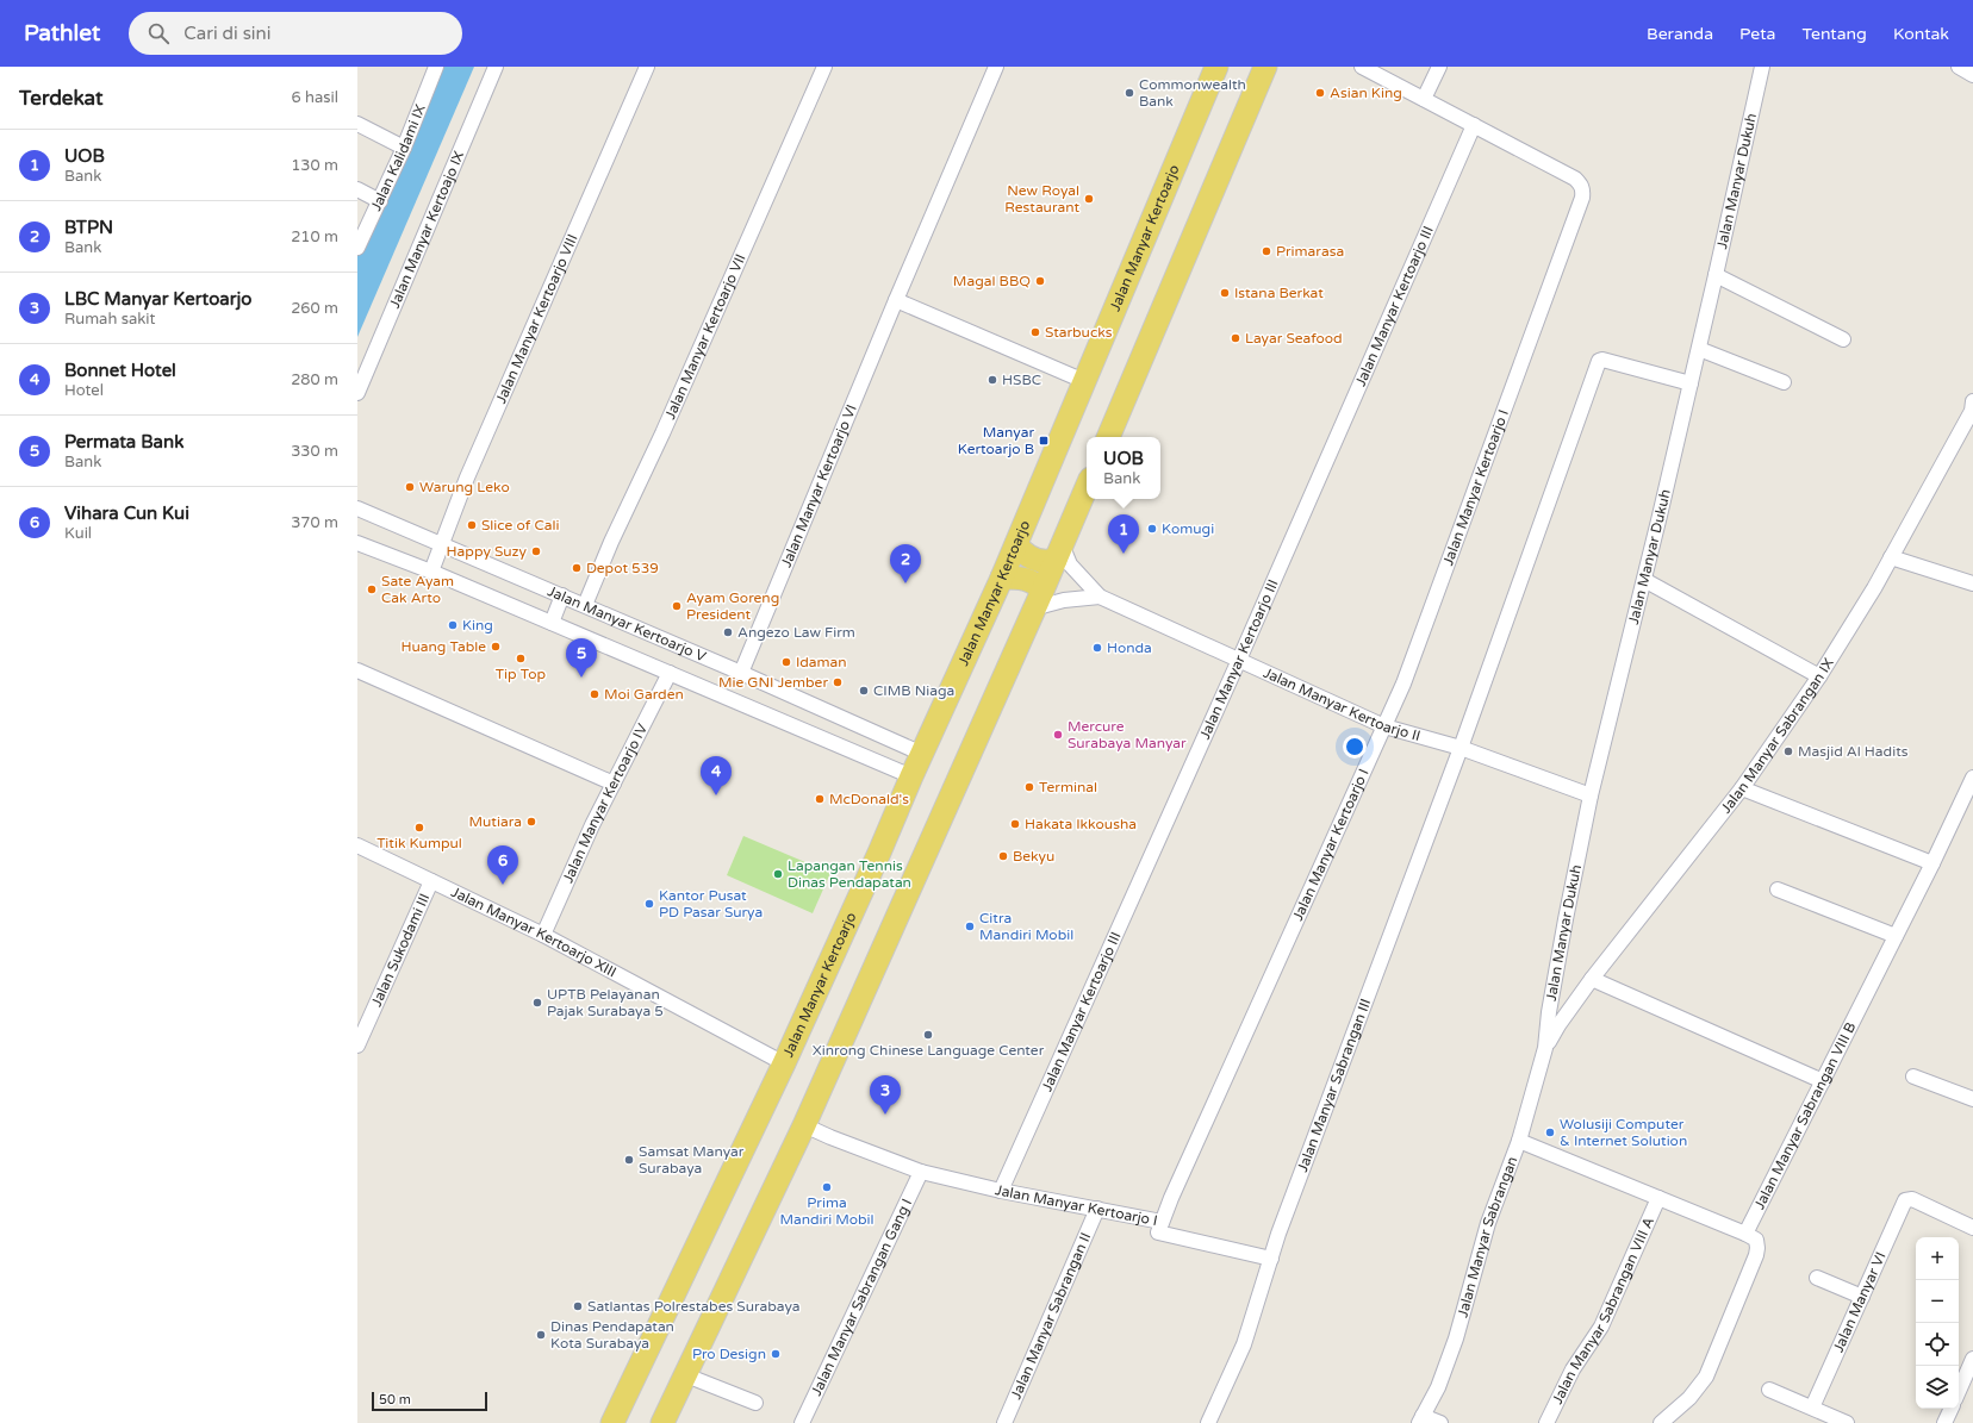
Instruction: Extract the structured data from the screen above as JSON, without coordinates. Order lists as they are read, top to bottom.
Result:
{
  "streets": {
    "main road": ["Jalan Manyar Kertoarjo"],
    "street": [
      "Jalan Kalidami IX",
      "Jalan Manyar Dukuh",
      "Jalan Manyar Kertoajo IX",
      "Jalan Manyar Kertoarjo III",
      "Jalan Manyar Kertoarjo VIII",
      "Jalan Manyar Kertoarjo VII",
      "Jalan Manyar Kertoarjo VI",
      "Jalan Manyar Kertoarjo I",
      "Jalan Manyar Kertoarjo V",
      "Jalan Manyar Kertoarjo II",
      "Jalan Manyar Sabrangan IX",
      "Jalan Manyar Kertoarjo IV",
      "Jalan Manyar Kertoarjo XIII",
      "Jalan Sukodami III",
      "Jalan Manyar Sabrangan III",
      "Jalan Manyar Sabrangan VIII B",
      "Jalan Manyar Sabrangan",
      "Jalan Manyar Sabrangan Gang I",
      "Jalan Manyar VI",
      "Jalan Manyar Sabrangan VIII A",
      "Jalan Manyar Sabrangan II"
    ]
  },
  "crossings": [
    ["Jalan Manyar Dukuh", "Jalan Manyar Kertoarjo II"],
    ["Jalan Manyar Dukuh", "Jalan Manyar Sabrangan IX"],
    ["Jalan Manyar Dukuh", "Jalan Manyar Sabrangan III"],
    ["Jalan Manyar Dukuh", "Jalan Manyar Sabrangan"],
    ["Jalan Manyar Kertoarjo", "Jalan Manyar Kertoarjo V"],
    ["Jalan Manyar Kertoarjo", "Jalan Manyar Kertoarjo XIII"],
    ["Jalan Manyar Kertoarjo III", "Jalan Manyar Kertoarjo I"],
    ["Jalan Manyar Kertoarjo III", "Jalan Manyar Kertoarjo II"],
    ["Jalan Manyar Kertoarjo VIII", "Jalan Manyar Kertoarjo V"],
    ["Jalan Manyar Kertoarjo VII", "Jalan Manyar Kertoarjo V"],
    ["Jalan Manyar Kertoarjo VI", "Jalan Manyar Kertoarjo V"],
    ["Jalan Manyar Kertoarjo I", "Jalan Manyar Kertoarjo II"],
    ["Jalan Manyar Kertoarjo I", "Jalan Manyar Sabrangan Gang I"],
    ["Jalan Manyar Kertoarjo I", "Jalan Manyar Sabrangan II"],
    ["Jalan Manyar Kertoarjo V", "Jalan Manyar Kertoarjo IV"],
    ["Jalan Manyar Kertoarjo II", "Jalan Manyar Sabrangan III"],
    ["Jalan Manyar Sabrangan IX", "Jalan Manyar Sabrangan"],
    ["Jalan Manyar Kertoarjo IV", "Jalan Manyar Kertoarjo XIII"],
    ["Jalan Manyar Kertoarjo XIII", "Jalan Sukodami III"]
  ],
  "places": {
    "other": [
      "Commonwealth Bank",
      "Asian King",
      "New Royal Restaurant",
      "Primarasa",
      "Magal BBQ",
      "Istana Berkat",
      "Starbucks",
      "Layar Seafood",
      "HSBC",
      "Warung Leko",
      "Slice of Cali",
      "Komugi",
      "Happy Suzy",
      "Depot 539",
      "Sate Ayam Cak Arto",
      "Ayam Goreng President",
      "King",
      "Angezo Law Firm",
      "Huang Table",
      "Honda",
      "Tip Top",
      "Idaman",
      "Mie GNI Jember",
      "CIMB Niaga",
      "Moi Garden",
      "Mercure Surabaya Manyar",
      "Masjid Al Hadits",
      "Terminal",
      "McDonald's",
      "Mutiara",
      "Hakata Ikkousha",
      "Titik Kumpul",
      "Bekyu",
      "Lapangan Tennis Dinas Pendapatan",
      "Kantor Pusat PD Pasar Surya",
      "Citra Mandiri Mobil",
      "UPTB Pelayanan Pajak Surabaya 5",
      "Xinrong Chinese Language Center",
      "Wolusiji Computer & Internet Solution",
      "Samsat Manyar Surabaya",
      "Prima Mandiri Mobil",
      "Satlantas Polrestabes Surabaya",
      "Dinas Pendapatan Kota Surabaya",
      "Pro Design"
    ],
    "transit": ["Manyar Kertoarjo B"]
  },
  "scale_bar": "50 m",
  "page": {
    "header": "Pathlet",
    "search": "Cari di sini",
    "nav": [
      "Beranda",
      "Peta",
      "Tentang",
      "Kontak"
    ],
    "heading": ["Terdekat", "6 hasil"],
    "list": [
      {
        "mark": "1",
        "name": "UOB",
        "note": "Bank",
        "value": "130 m"
      },
      {
        "mark": "2",
        "name": "BTPN",
        "note": "Bank",
        "value": "210 m"
      },
      {
        "mark": "3",
        "name": "LBC Manyar Kertoarjo",
        "note": "Rumah sakit",
        "value": "260 m"
      },
      {
        "mark": "4",
        "name": "Bonnet Hotel",
        "note": "Hotel",
        "value": "280 m"
      },
      {
        "mark": "5",
        "name": "Permata Bank",
        "note": "Bank",
        "value": "330 m"
      },
      {
        "mark": "6",
        "name": "Vihara Cun Kui",
        "note": "Kuil",
        "value": "370 m"
      }
    ],
    "popup": ["UOB", "Bank"],
    "pins": [
      "1",
      "2",
      "5",
      "4",
      "6",
      "3"
    ],
    "map_buttons": ["+", "−"],
    "scale": "50 m"
  }
}
